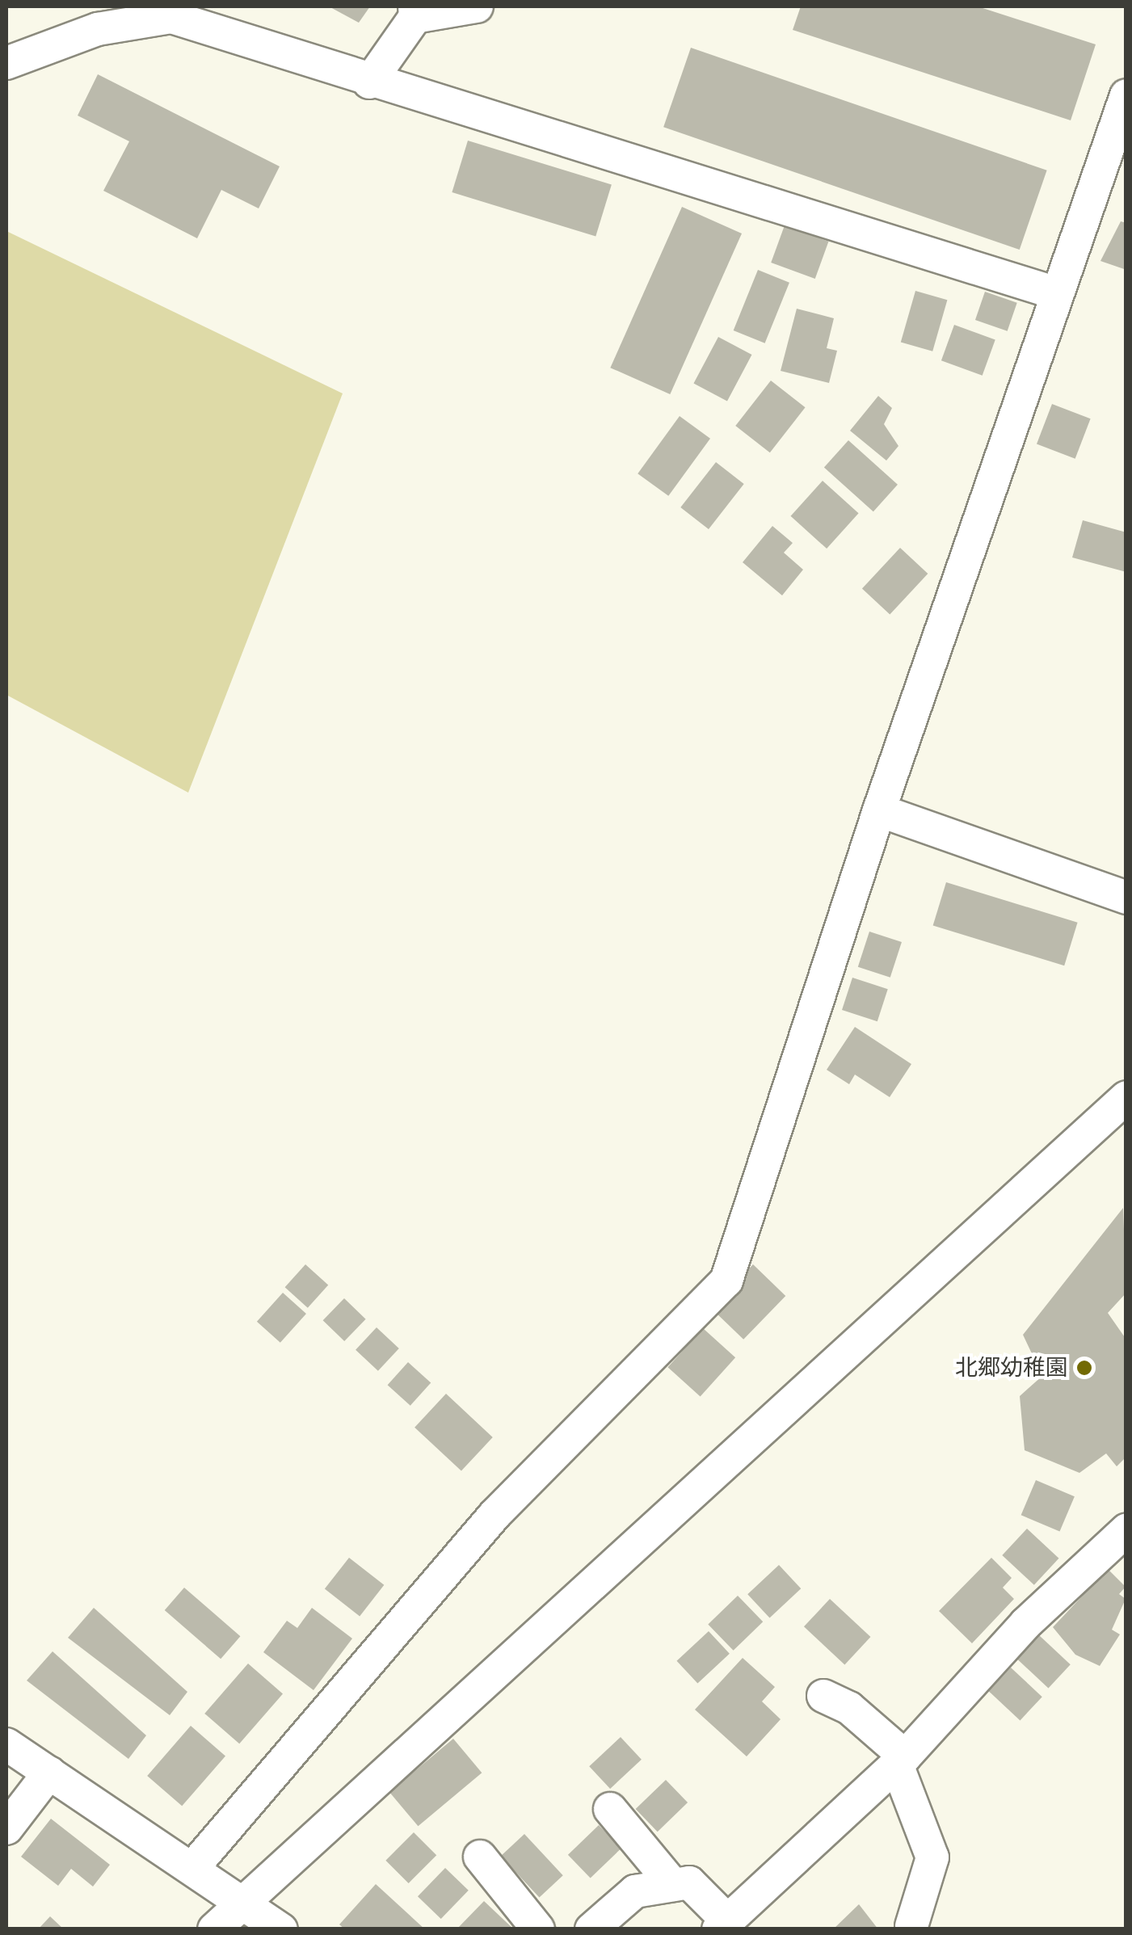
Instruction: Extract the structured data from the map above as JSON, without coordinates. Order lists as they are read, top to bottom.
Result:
{
  "places": ["北郷幼稚園"]
}
